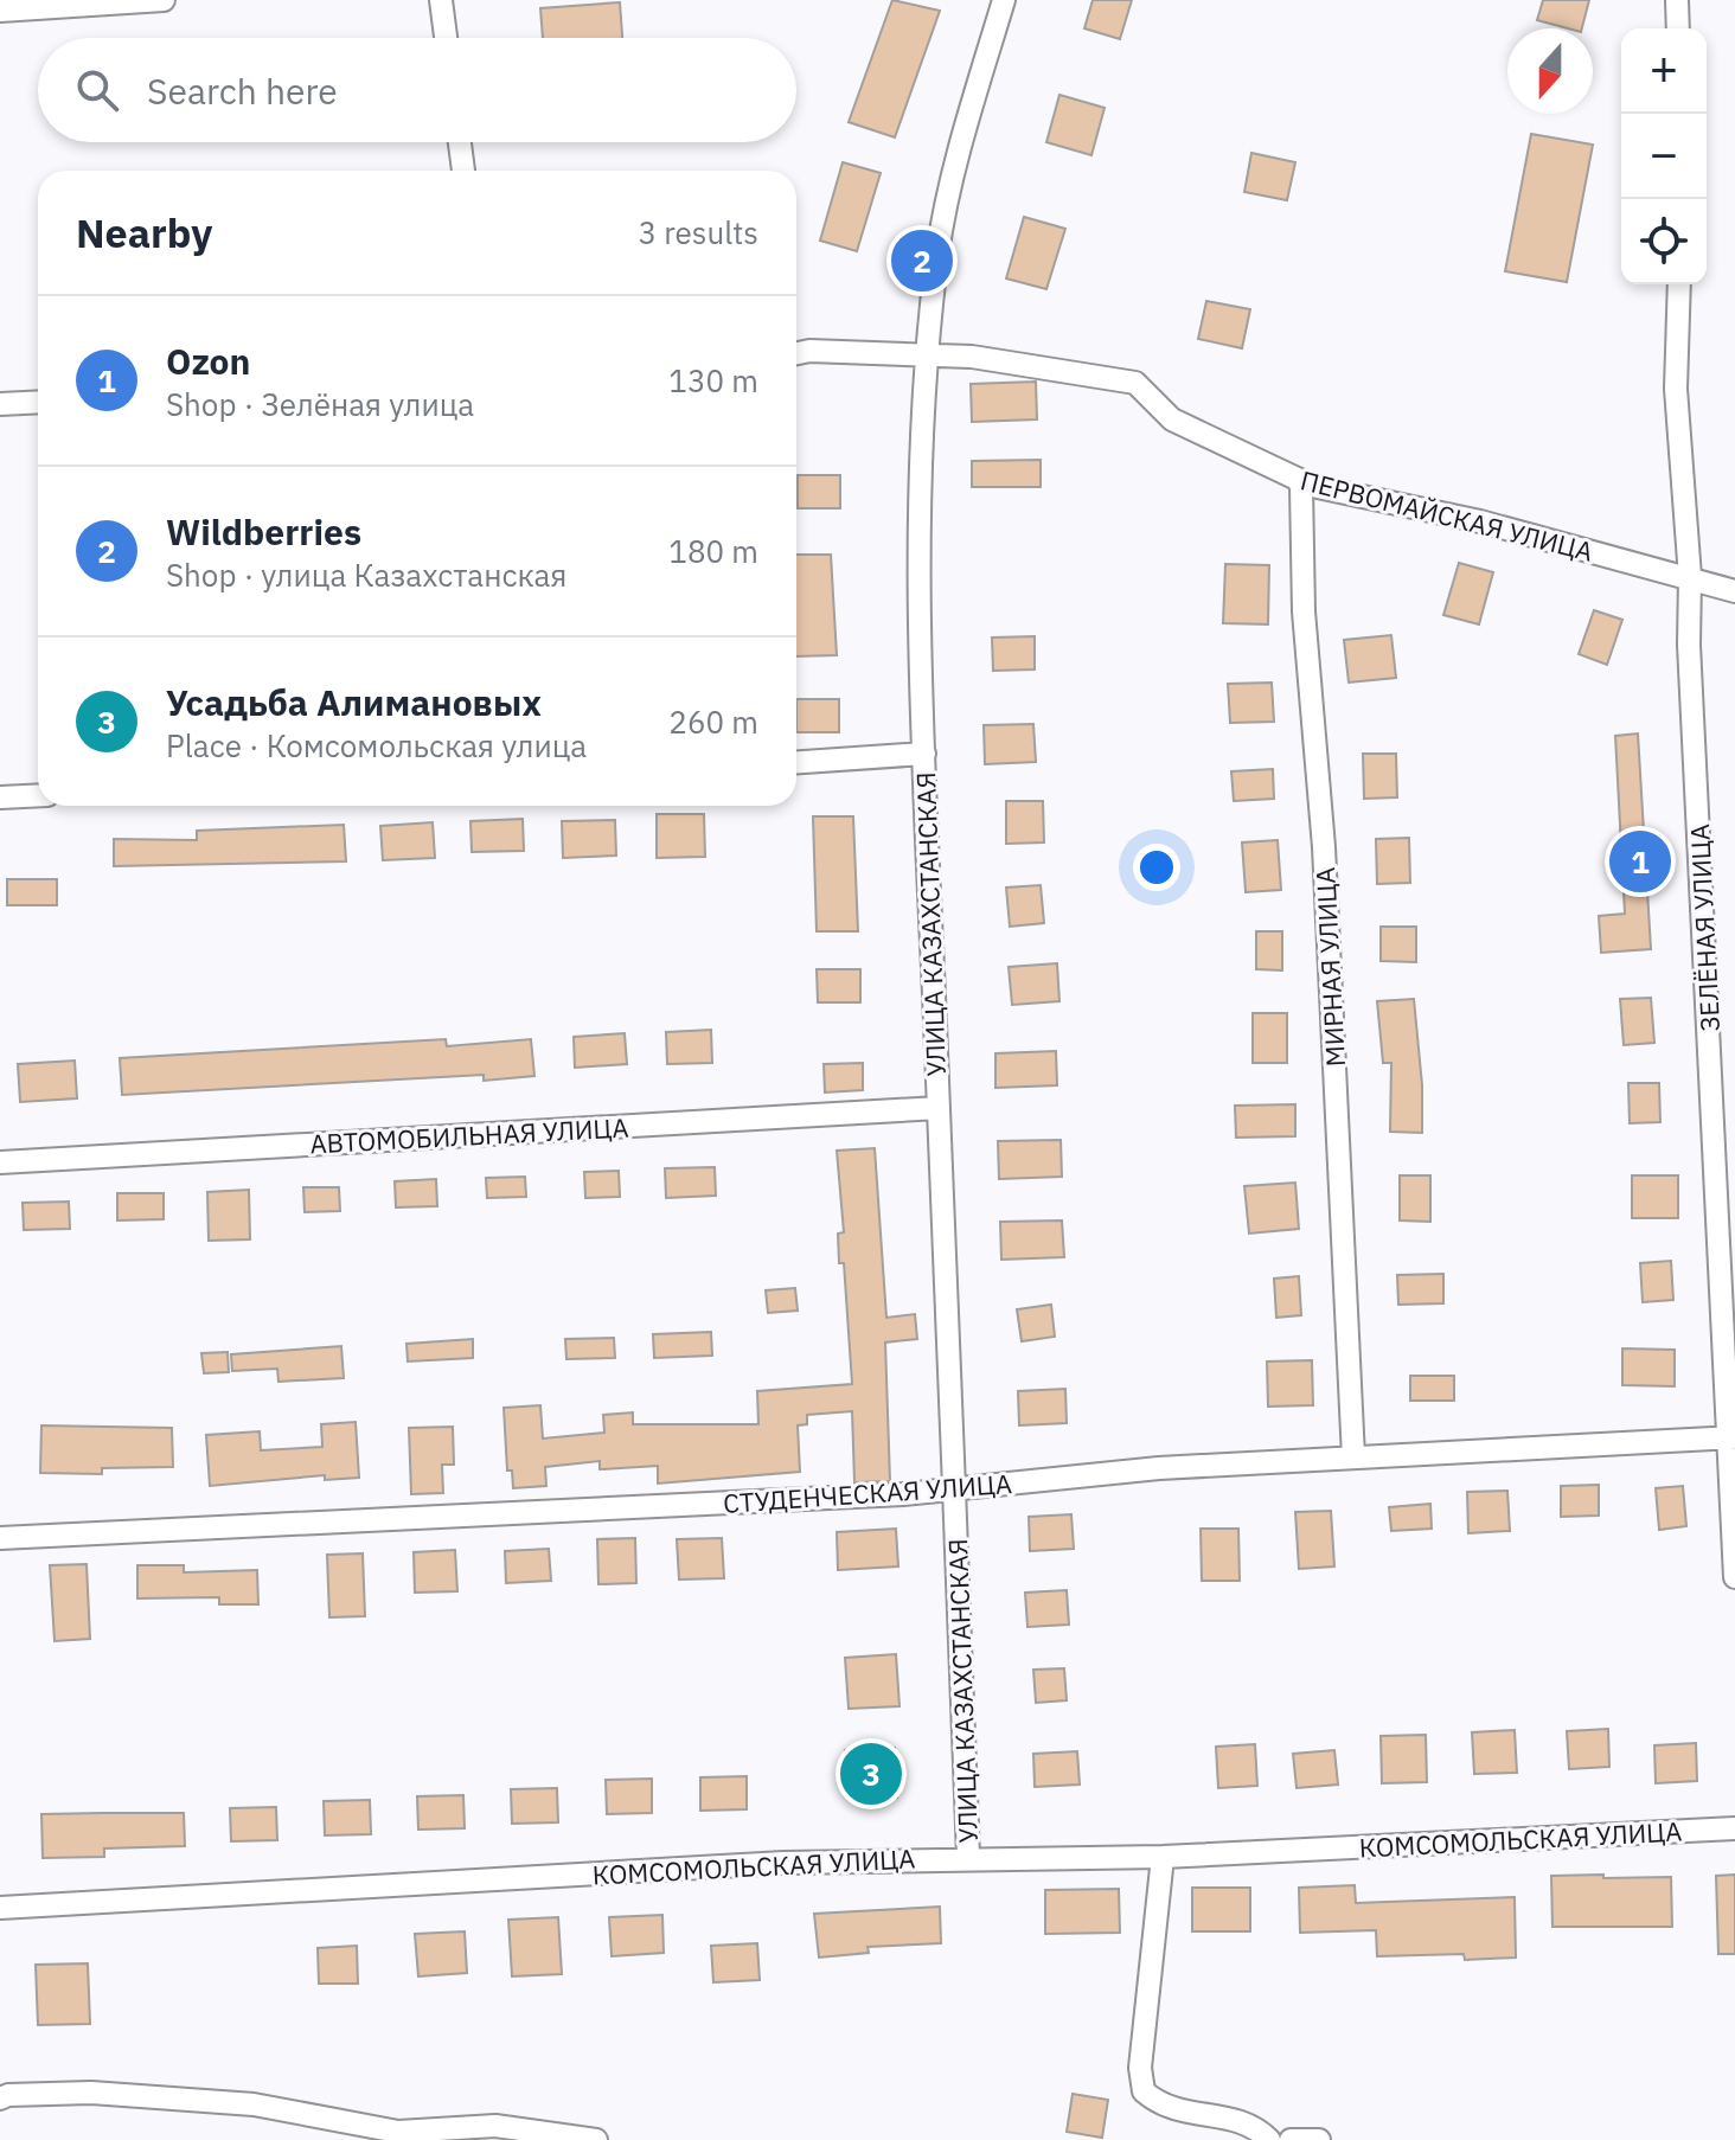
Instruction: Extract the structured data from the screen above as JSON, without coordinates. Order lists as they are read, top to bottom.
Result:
{
  "streets": {
    "street": [
      "ПЕРВОМАЙСКАЯ УЛИЦА",
      "УЛИЦА КАЗАХСТАНСКАЯ",
      "ЗЕЛЁНАЯ УЛИЦА",
      "МИРНАЯ УЛИЦА",
      "АВТОМОБИЛЬНАЯ УЛИЦА",
      "СТУДЕНЧЕСКАЯ УЛИЦА",
      "КОМСОМОЛЬСКАЯ УЛИЦА"
    ]
  },
  "crossings": [
    ["ПЕРВОМАЙСКАЯ УЛИЦА", "УЛИЦА КАЗАХСТАНСКАЯ"],
    ["ПЕРВОМАЙСКАЯ УЛИЦА", "ЗЕЛЁНАЯ УЛИЦА"],
    ["ПЕРВОМАЙСКАЯ УЛИЦА", "МИРНАЯ УЛИЦА"],
    ["УЛИЦА КАЗАХСТАНСКАЯ", "АВТОМОБИЛЬНАЯ УЛИЦА"],
    ["УЛИЦА КАЗАХСТАНСКАЯ", "СТУДЕНЧЕСКАЯ УЛИЦА"],
    ["УЛИЦА КАЗАХСТАНСКАЯ", "КОМСОМОЛЬСКАЯ УЛИЦА"],
    ["ЗЕЛЁНАЯ УЛИЦА", "СТУДЕНЧЕСКАЯ УЛИЦА"],
    ["МИРНАЯ УЛИЦА", "СТУДЕНЧЕСКАЯ УЛИЦА"]
  ],
  "north": "bottom",
  "page": {
    "map_buttons": ["+", "−"],
    "search": "Search here",
    "heading": ["Nearby", "3 results"],
    "pins": ["2", "1", "3"],
    "list": [
      {
        "mark": "1",
        "name": "Ozon",
        "note": "Shop · Зелёная улица",
        "value": "130 m"
      },
      {
        "mark": "2",
        "name": "Wildberries",
        "note": "Shop · улица Казахстанская",
        "value": "180 m"
      },
      {
        "mark": "3",
        "name": "Усадьба Алимановых",
        "note": "Place · Комсомольская улица",
        "value": "260 m"
      }
    ]
  }
}
